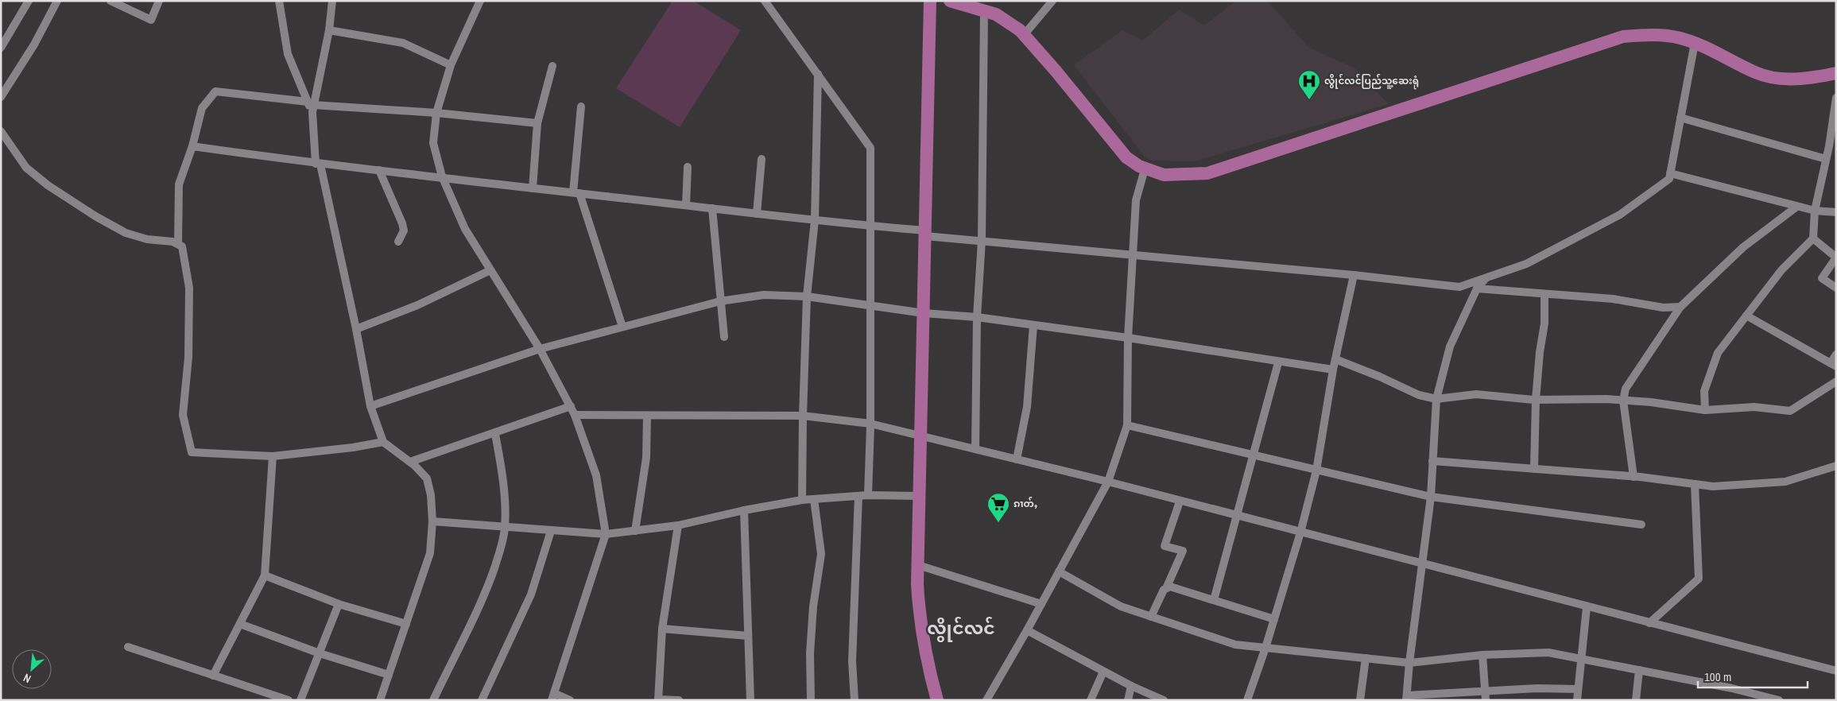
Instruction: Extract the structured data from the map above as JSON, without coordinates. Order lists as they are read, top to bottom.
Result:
{
  "districts": ["လွိုင်လင်"],
  "places": {
    "hospital": ["လွိုင်လင်ပြည်သူ့ဆေးရုံ"],
    "supermarket": ["ၵၢတ်ႇ"]
  },
  "scale_bar": "100 m",
  "north": "bottom left"
}
